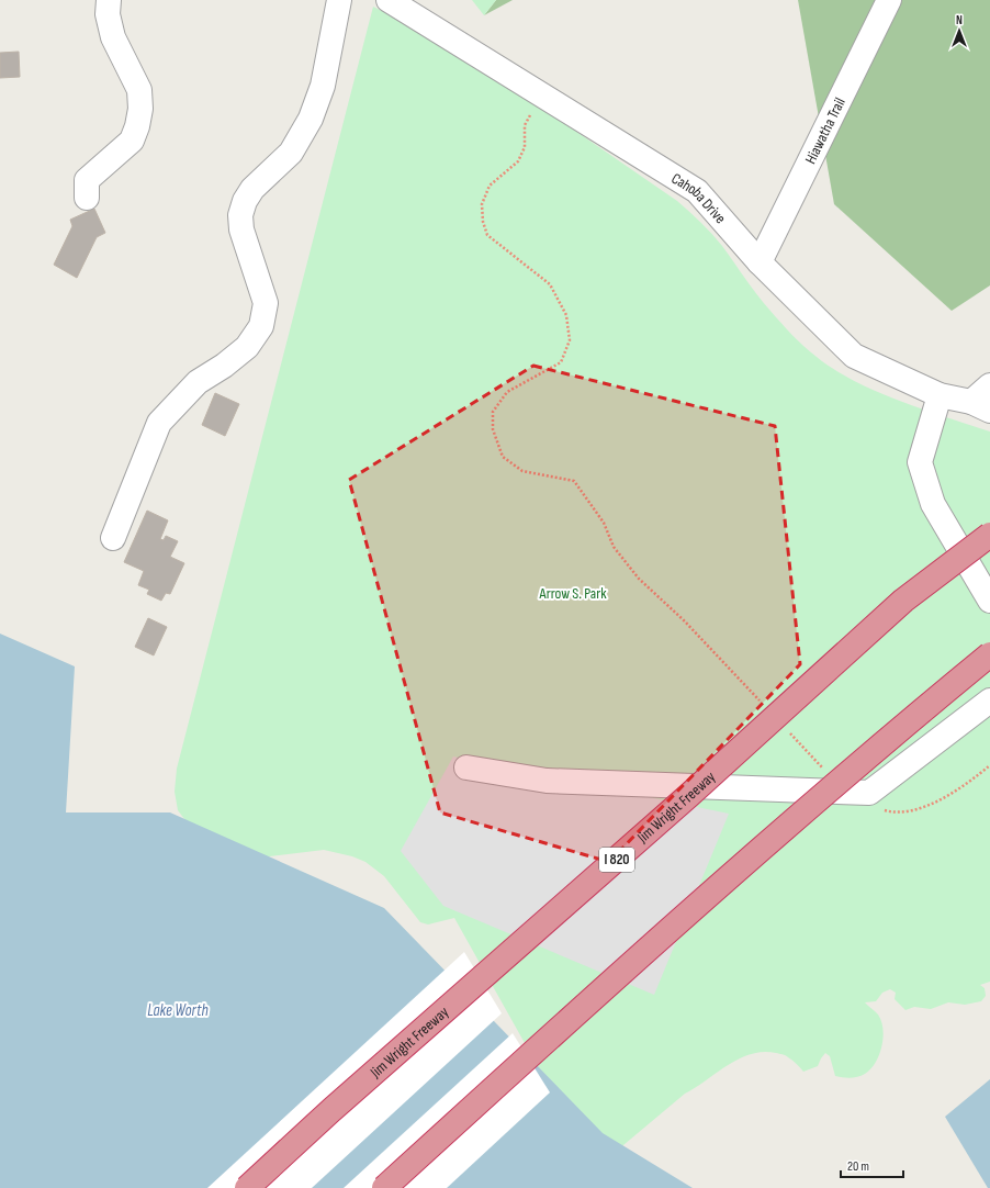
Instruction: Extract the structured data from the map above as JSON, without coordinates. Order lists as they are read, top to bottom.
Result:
{
  "streets": {
    "highway": ["Jim Wright Freeway", "I 820"],
    "street": ["Hiawatha Trail", "Cahoba Drive"]
  },
  "crossings": [
    ["Hiawatha Trail", "Cahoba Drive"]
  ],
  "water": ["Lake Worth"],
  "parks": ["Arrow S. Park"],
  "scale_bar": "20 m",
  "north": "top"
}
